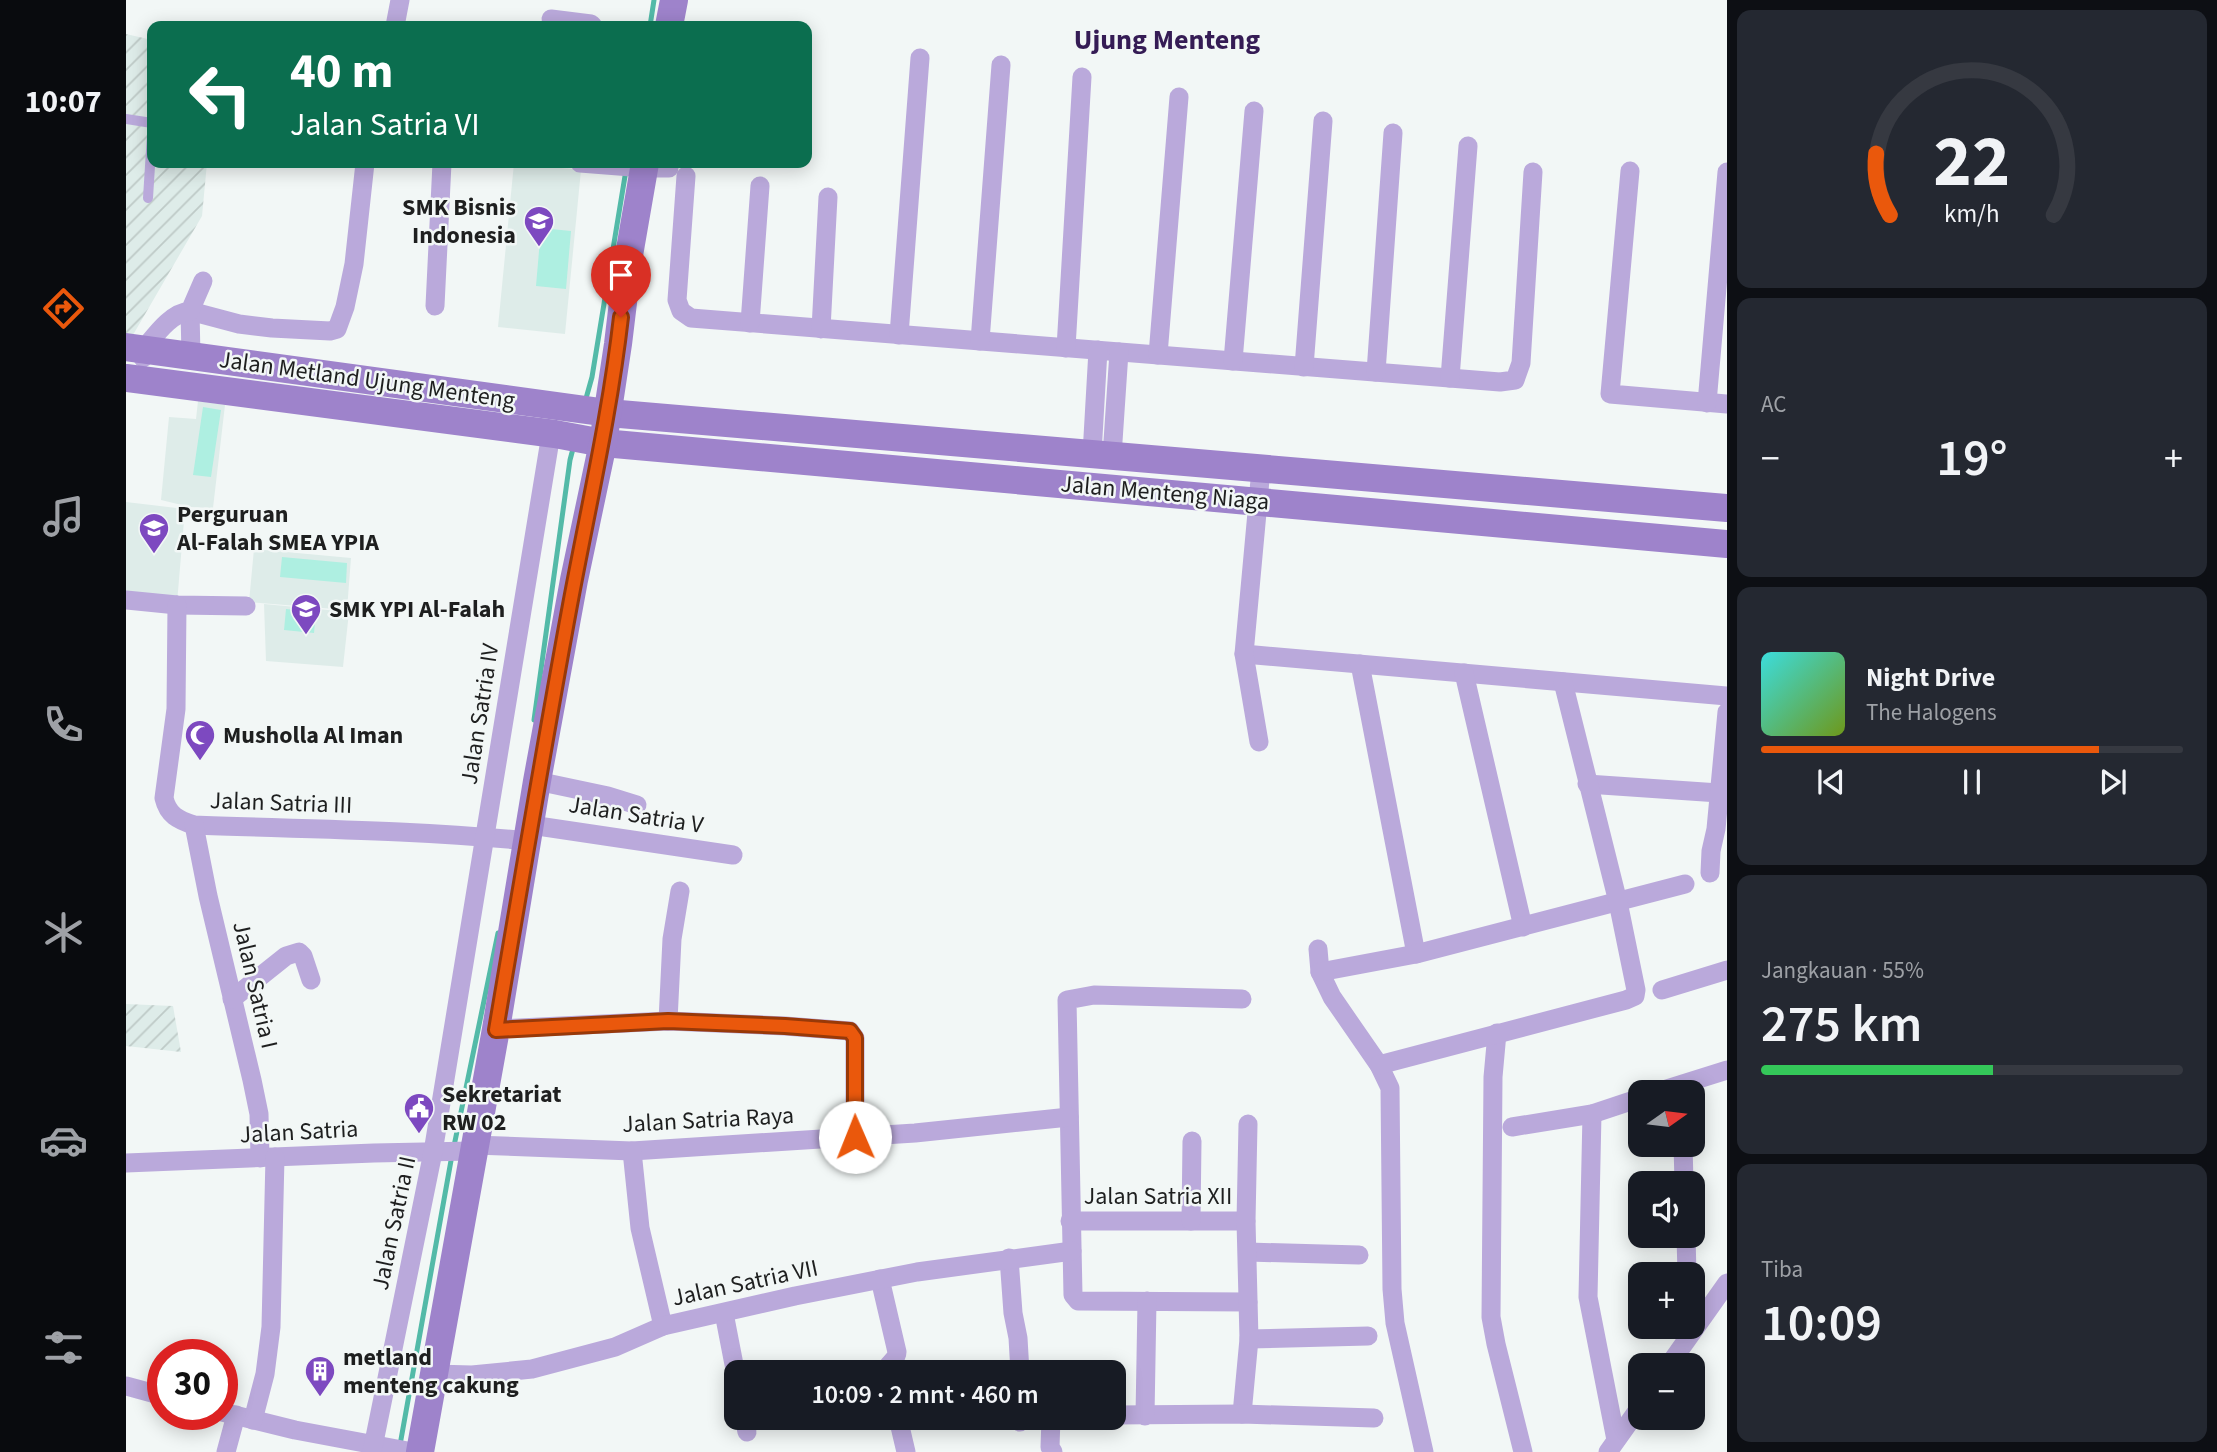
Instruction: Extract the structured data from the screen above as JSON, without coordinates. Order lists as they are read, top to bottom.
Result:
{
  "streets": {
    "street": [
      "Jalan Metland Ujung Menteng",
      "Jalan Menteng Niaga",
      "Jalan Satria IV",
      "Jalan Satria III",
      "Jalan Satria V",
      "Jalan Satria I",
      "Jalan Satria Raya",
      "Jalan Satria",
      "Jalan Satria XII",
      "Jalan Satria II",
      "Jalan Satria VII"
    ]
  },
  "crossings": [
    ["Jalan Metland Ujung Menteng", "Jalan Menteng Niaga"],
    ["Jalan Metland Ujung Menteng", "Jalan Satria IV"],
    ["Jalan Satria IV", "Jalan Satria III"],
    ["Jalan Satria IV", "Jalan Satria II"],
    ["Jalan Satria III", "Jalan Satria V"],
    ["Jalan Satria III", "Jalan Satria I"],
    ["Jalan Satria III", "Jalan Satria II"],
    ["Jalan Satria I", "Jalan Satria"],
    ["Jalan Satria Raya", "Jalan Satria"],
    ["Jalan Satria Raya", "Jalan Satria XII"],
    ["Jalan Satria", "Jalan Satria II"],
    ["Jalan Satria XII", "Jalan Satria VII"]
  ],
  "districts": ["Ujung Menteng"],
  "places": {
    "school or university": ["SMK Bisnis Indonesia", "Perguruan Al-Falah SMEA YPIA", "SMK YPI Al-Falah"],
    "mosque": ["Musholla Al Iman"],
    "public building": ["Sekretariat RW 02"],
    "building": ["metland menteng cakung"]
  },
  "north": "right",
  "page": {
    "tabs": "10:07",
    "turn": ["40 m", "Jalan Satria VI"],
    "tile": [
      "AC",
      ["Jangkauan · 55%", "275 km"],
      ["Tiba", "10:09"]
    ],
    "heat": ["−", "19°", "+"],
    "song": ["Night Drive", "The Halogens"],
    "map_buttons": ["+", "−"],
    "limit": "30",
    "trip": "10:09 · 2 mnt · 460 m",
    "gauge": ["22", "km/h"]
  }
}
